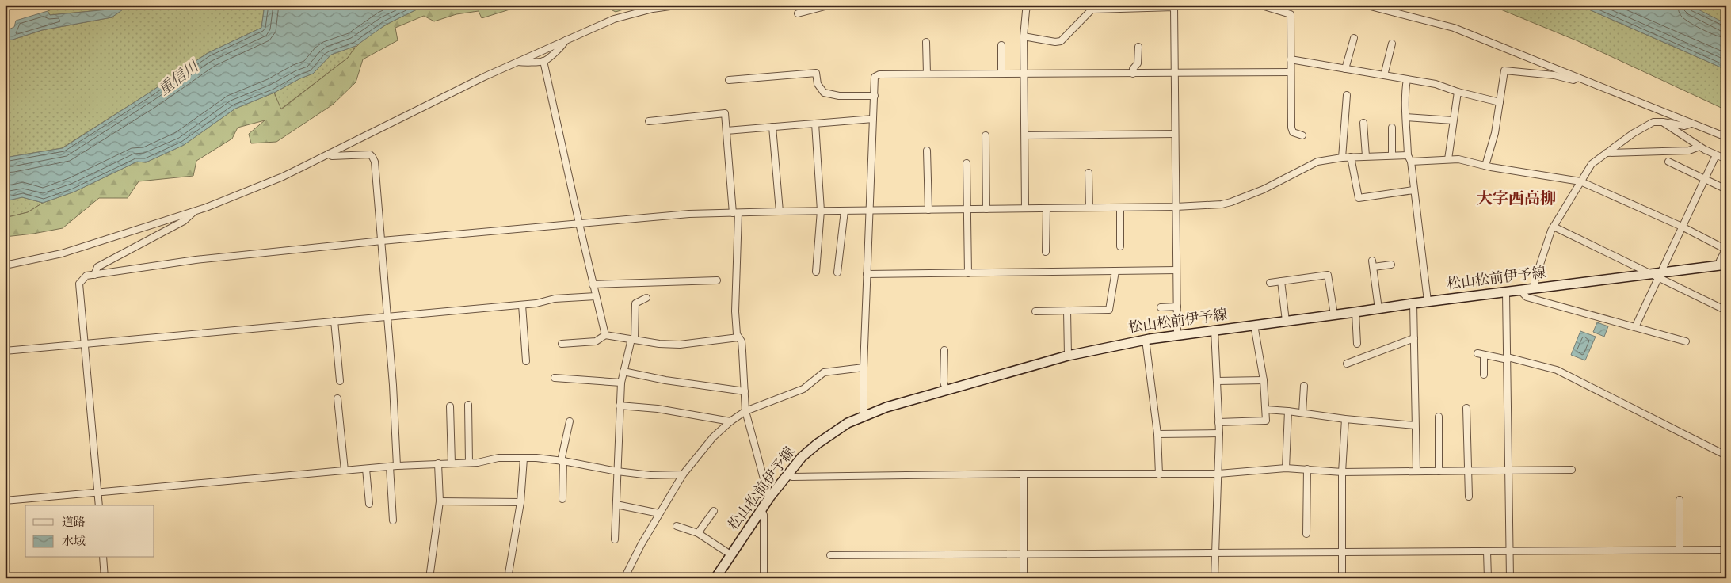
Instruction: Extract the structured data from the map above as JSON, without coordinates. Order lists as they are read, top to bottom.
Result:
{
  "streets": {
    "main road": ["松山松前伊予線"]
  },
  "districts": ["大字西高柳"],
  "water": ["重信川"],
  "legend": ["道路", "水域"]
}
